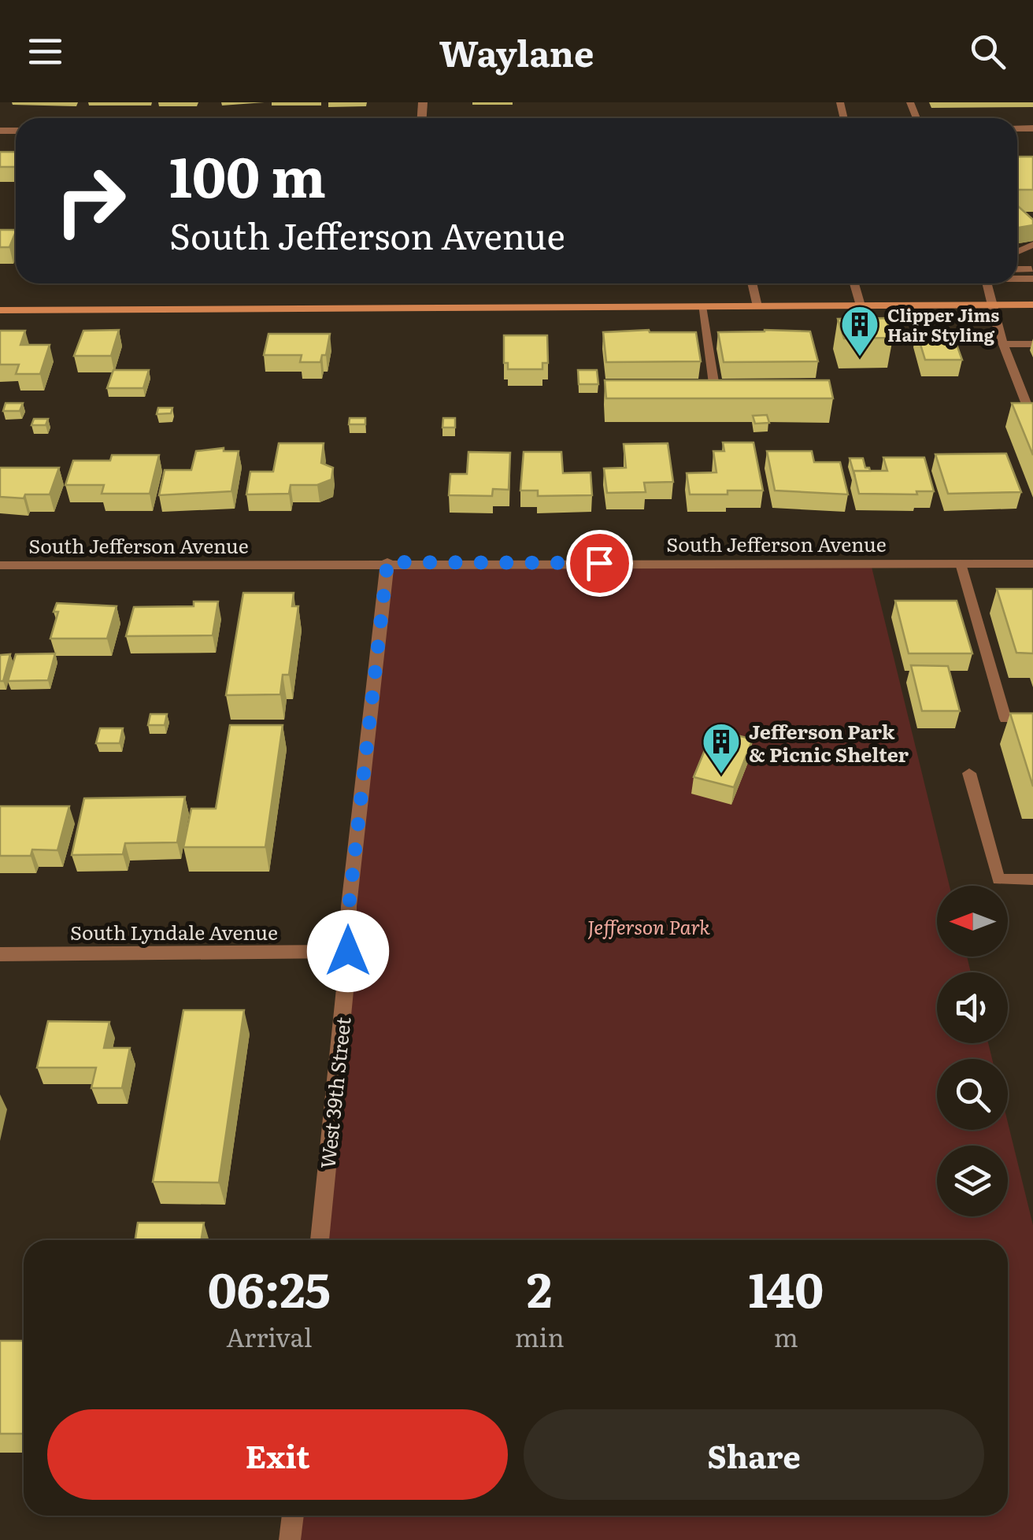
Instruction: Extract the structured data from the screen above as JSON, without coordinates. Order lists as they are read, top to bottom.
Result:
{
  "streets": {
    "street": ["South Jefferson Avenue", "South Lyndale Avenue", "West 39th Street"]
  },
  "crossings": [
    ["South Jefferson Avenue", "West 39th Street"],
    ["South Lyndale Avenue", "West 39th Street"]
  ],
  "parks": ["Jefferson Park"],
  "places": {
    "building": ["Clipper Jims Hair Styling", "Jefferson Park & Picnic Shelter"]
  },
  "north": "left",
  "page": {
    "header": "Waylane",
    "turn": ["100 m", "South Jefferson Avenue"],
    "eta": [
      "06:25",
      "Arrival",
      "2",
      "min",
      "140",
      "m"
    ],
    "buttons": ["Exit", "Share"]
  }
}
